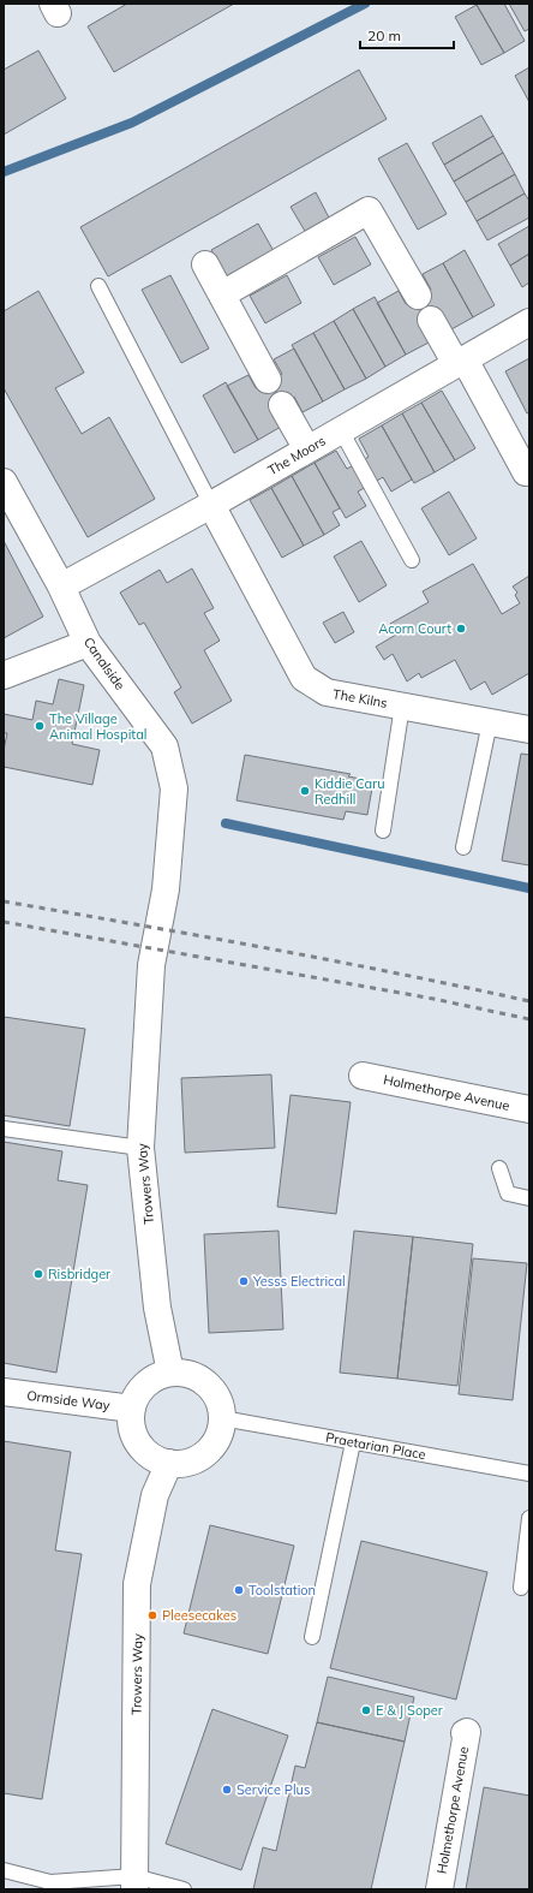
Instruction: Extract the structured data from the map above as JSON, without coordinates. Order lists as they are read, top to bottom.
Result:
{
  "streets": {
    "street": [
      "The Moors",
      "Canalside",
      "The Kilns",
      "Holmethorpe Avenue",
      "Trowers Way",
      "Ormside Way"
    ],
    "lane": ["Praetarian Place"]
  },
  "crossings": [
    ["The Moors", "Canalside"],
    ["The Moors", "The Kilns"],
    ["Canalside", "Trowers Way"],
    ["Trowers Way", "Ormside Way"],
    ["Trowers Way", "Praetarian Place"],
    ["Ormside Way", "Praetarian Place"]
  ],
  "places": [
    "Acorn Court",
    "The Village Animal Hospital",
    "Kiddie Caru Redhill",
    "Risbridger",
    "Yesss Electrical",
    "Toolstation",
    "Pleesecakes",
    "E & J Soper",
    "Service Plus"
  ],
  "scale_bar": "20 m"
}
